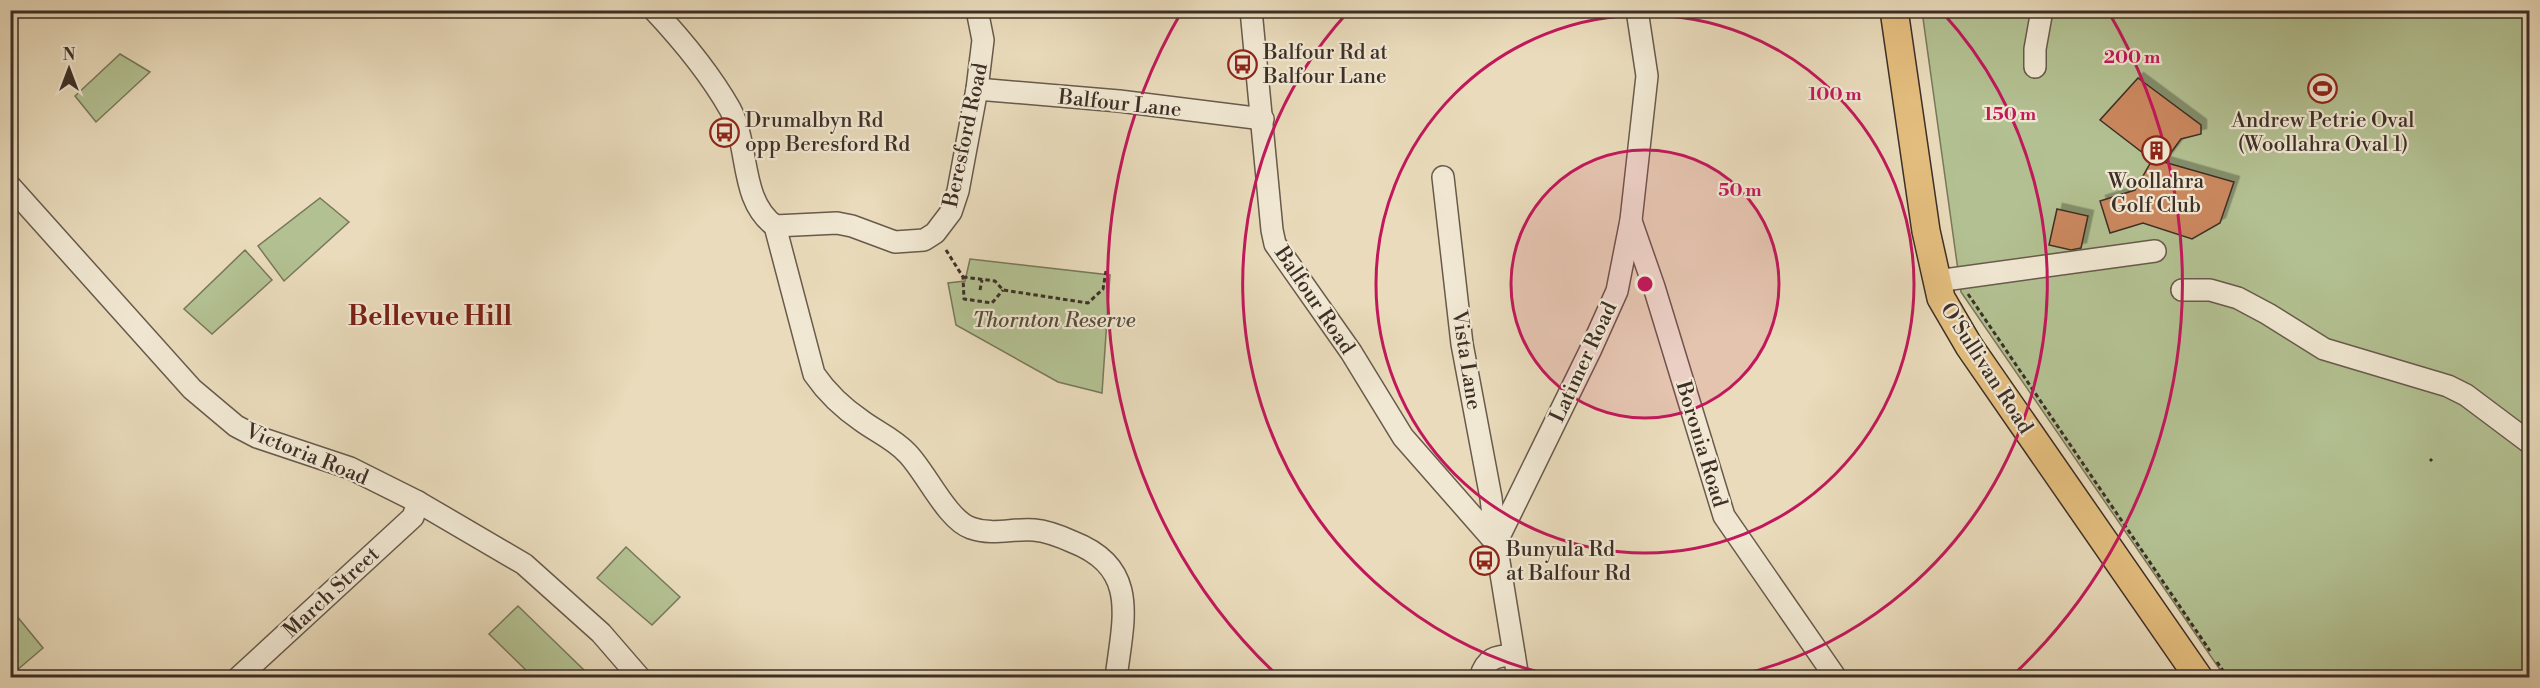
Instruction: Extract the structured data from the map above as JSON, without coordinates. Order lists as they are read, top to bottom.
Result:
{
  "streets": {
    "main road": ["O'Sullivan Road"],
    "street": [
      "Balfour Lane",
      "Beresford Road",
      "Balfour Road",
      "Vista Lane",
      "Latimer Road",
      "Boronia Road",
      "Victoria Road",
      "March Street"
    ]
  },
  "crossings": [
    ["Balfour Lane", "Beresford Road"],
    ["Balfour Lane", "Balfour Road"],
    ["Balfour Road", "Vista Lane"],
    ["Balfour Road", "Latimer Road"],
    ["Vista Lane", "Latimer Road"],
    ["Latimer Road", "Boronia Road"],
    ["Victoria Road", "March Street"]
  ],
  "districts": ["Bellevue Hill"],
  "parks": ["Thornton Reserve"],
  "places": {
    "bus stop": ["Balfour Rd at Balfour Lane", "Drumalbyn Rd opp Beresford Rd", "Bunyula Rd at Balfour Rd"],
    "sports": ["Andrew Petrie Oval (Woollahra Oval 1)"],
    "building": ["Woollahra Golf Club"]
  },
  "north": "top",
  "rings": [
    "200 m",
    "100 m",
    "150 m",
    "50 m"
  ]
}
